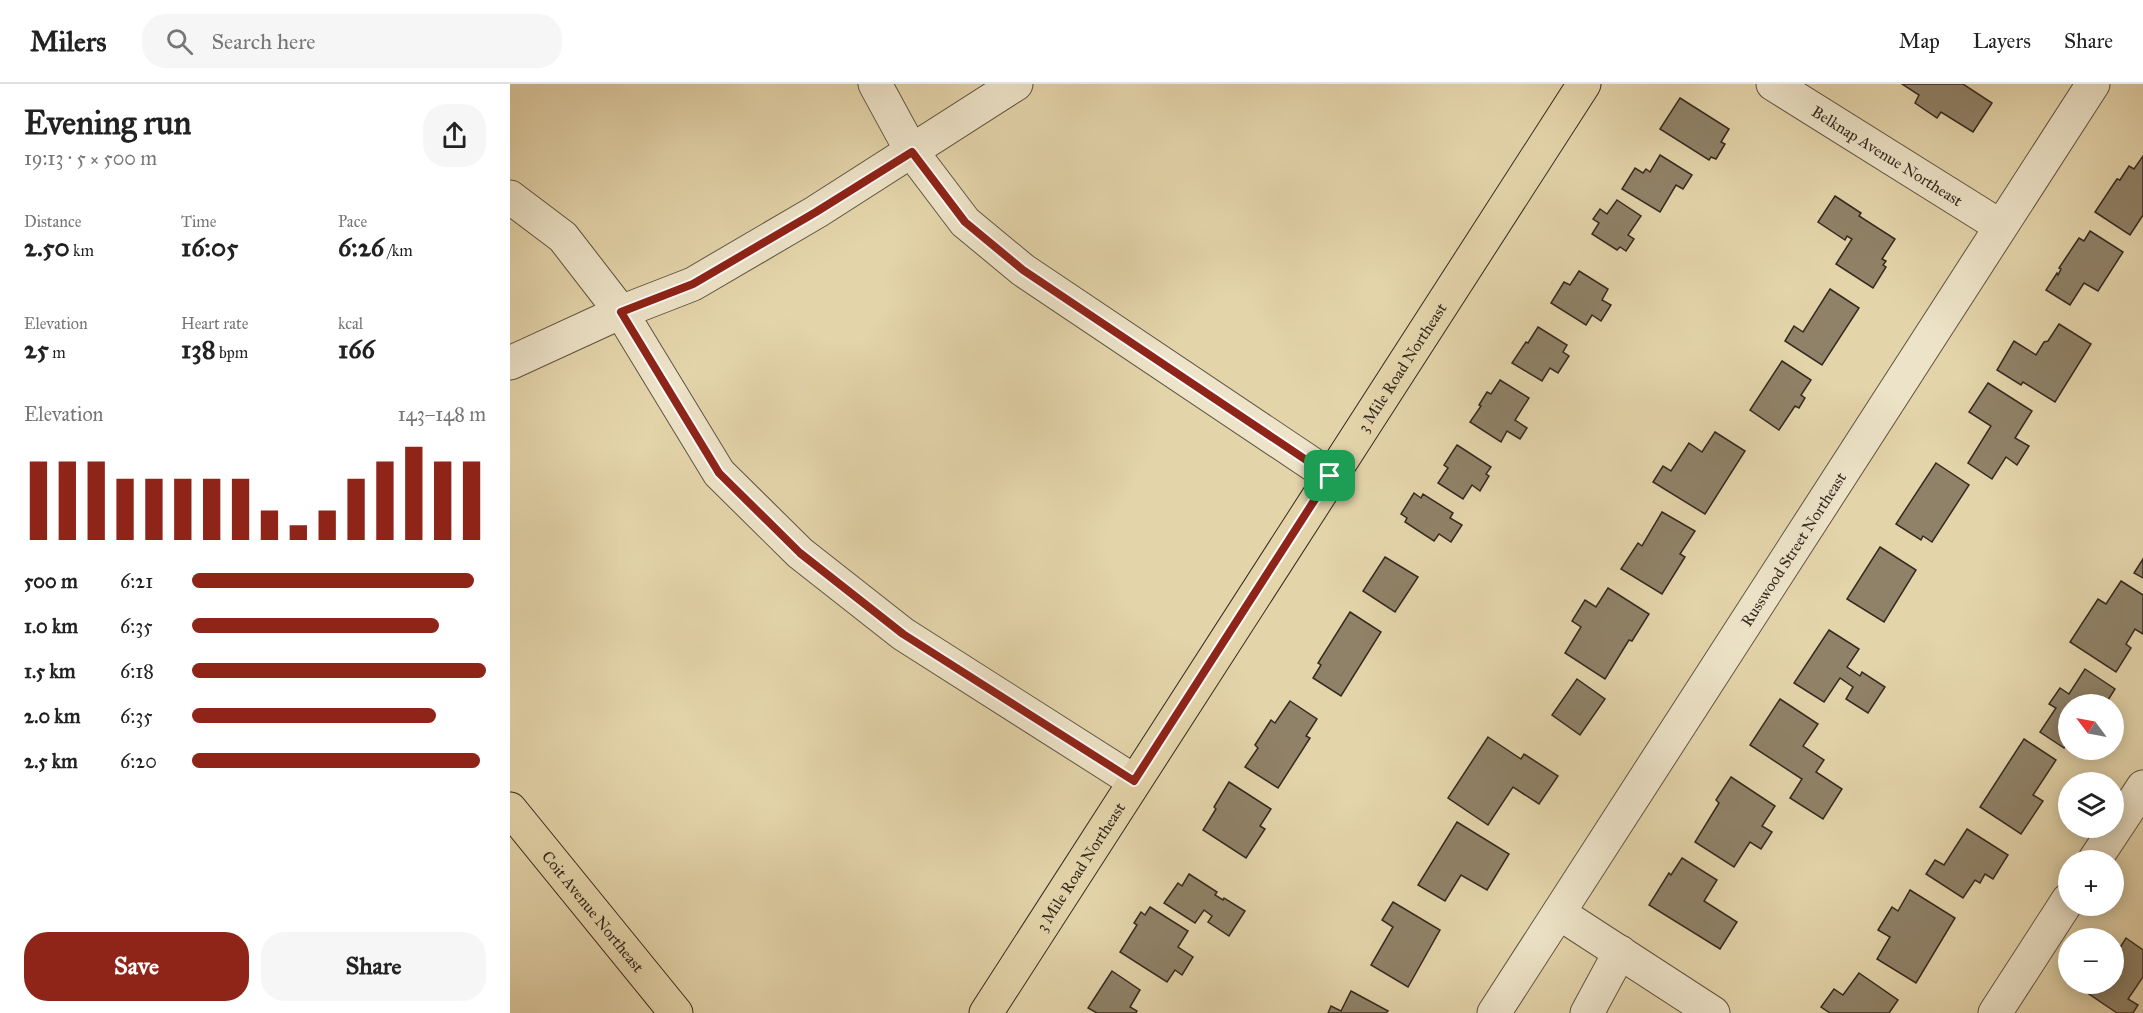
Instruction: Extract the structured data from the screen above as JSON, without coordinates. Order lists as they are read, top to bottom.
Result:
{
  "streets": {
    "main road": ["3 Mile Road Northeast", "Coit Avenue Northeast"],
    "street": ["Belknap Avenue Northeast", "Russwood Street Northeast"]
  },
  "crossings": [
    ["Belknap Avenue Northeast", "Russwood Street Northeast"]
  ],
  "north": "top left",
  "page": {
    "header": "Milers",
    "search": "Search here",
    "nav": ["Map", "Layers", "Share"],
    "heading": ["Evening run", "19:13 · 5 × 500 m"],
    "stats": [
      ["Distance", "2.50 km"],
      ["Time", "16:05"],
      ["Pace", "6:26 /km"],
      ["Elevation", "25 m"],
      ["Heart rate", "138 bpm"],
      ["kcal", "166"]
    ],
    "chart": ["Elevation", "143–148 m"],
    "list": [
      {
        "name": "500 m",
        "note": "6:21"
      },
      {
        "name": "1.0 km",
        "note": "6:35"
      },
      {
        "name": "1.5 km",
        "note": "6:18"
      },
      {
        "name": "2.0 km",
        "note": "6:35"
      },
      {
        "name": "2.5 km",
        "note": "6:20"
      }
    ],
    "map_buttons": ["+", "−"],
    "buttons": ["Save", "Share"]
  }
}
